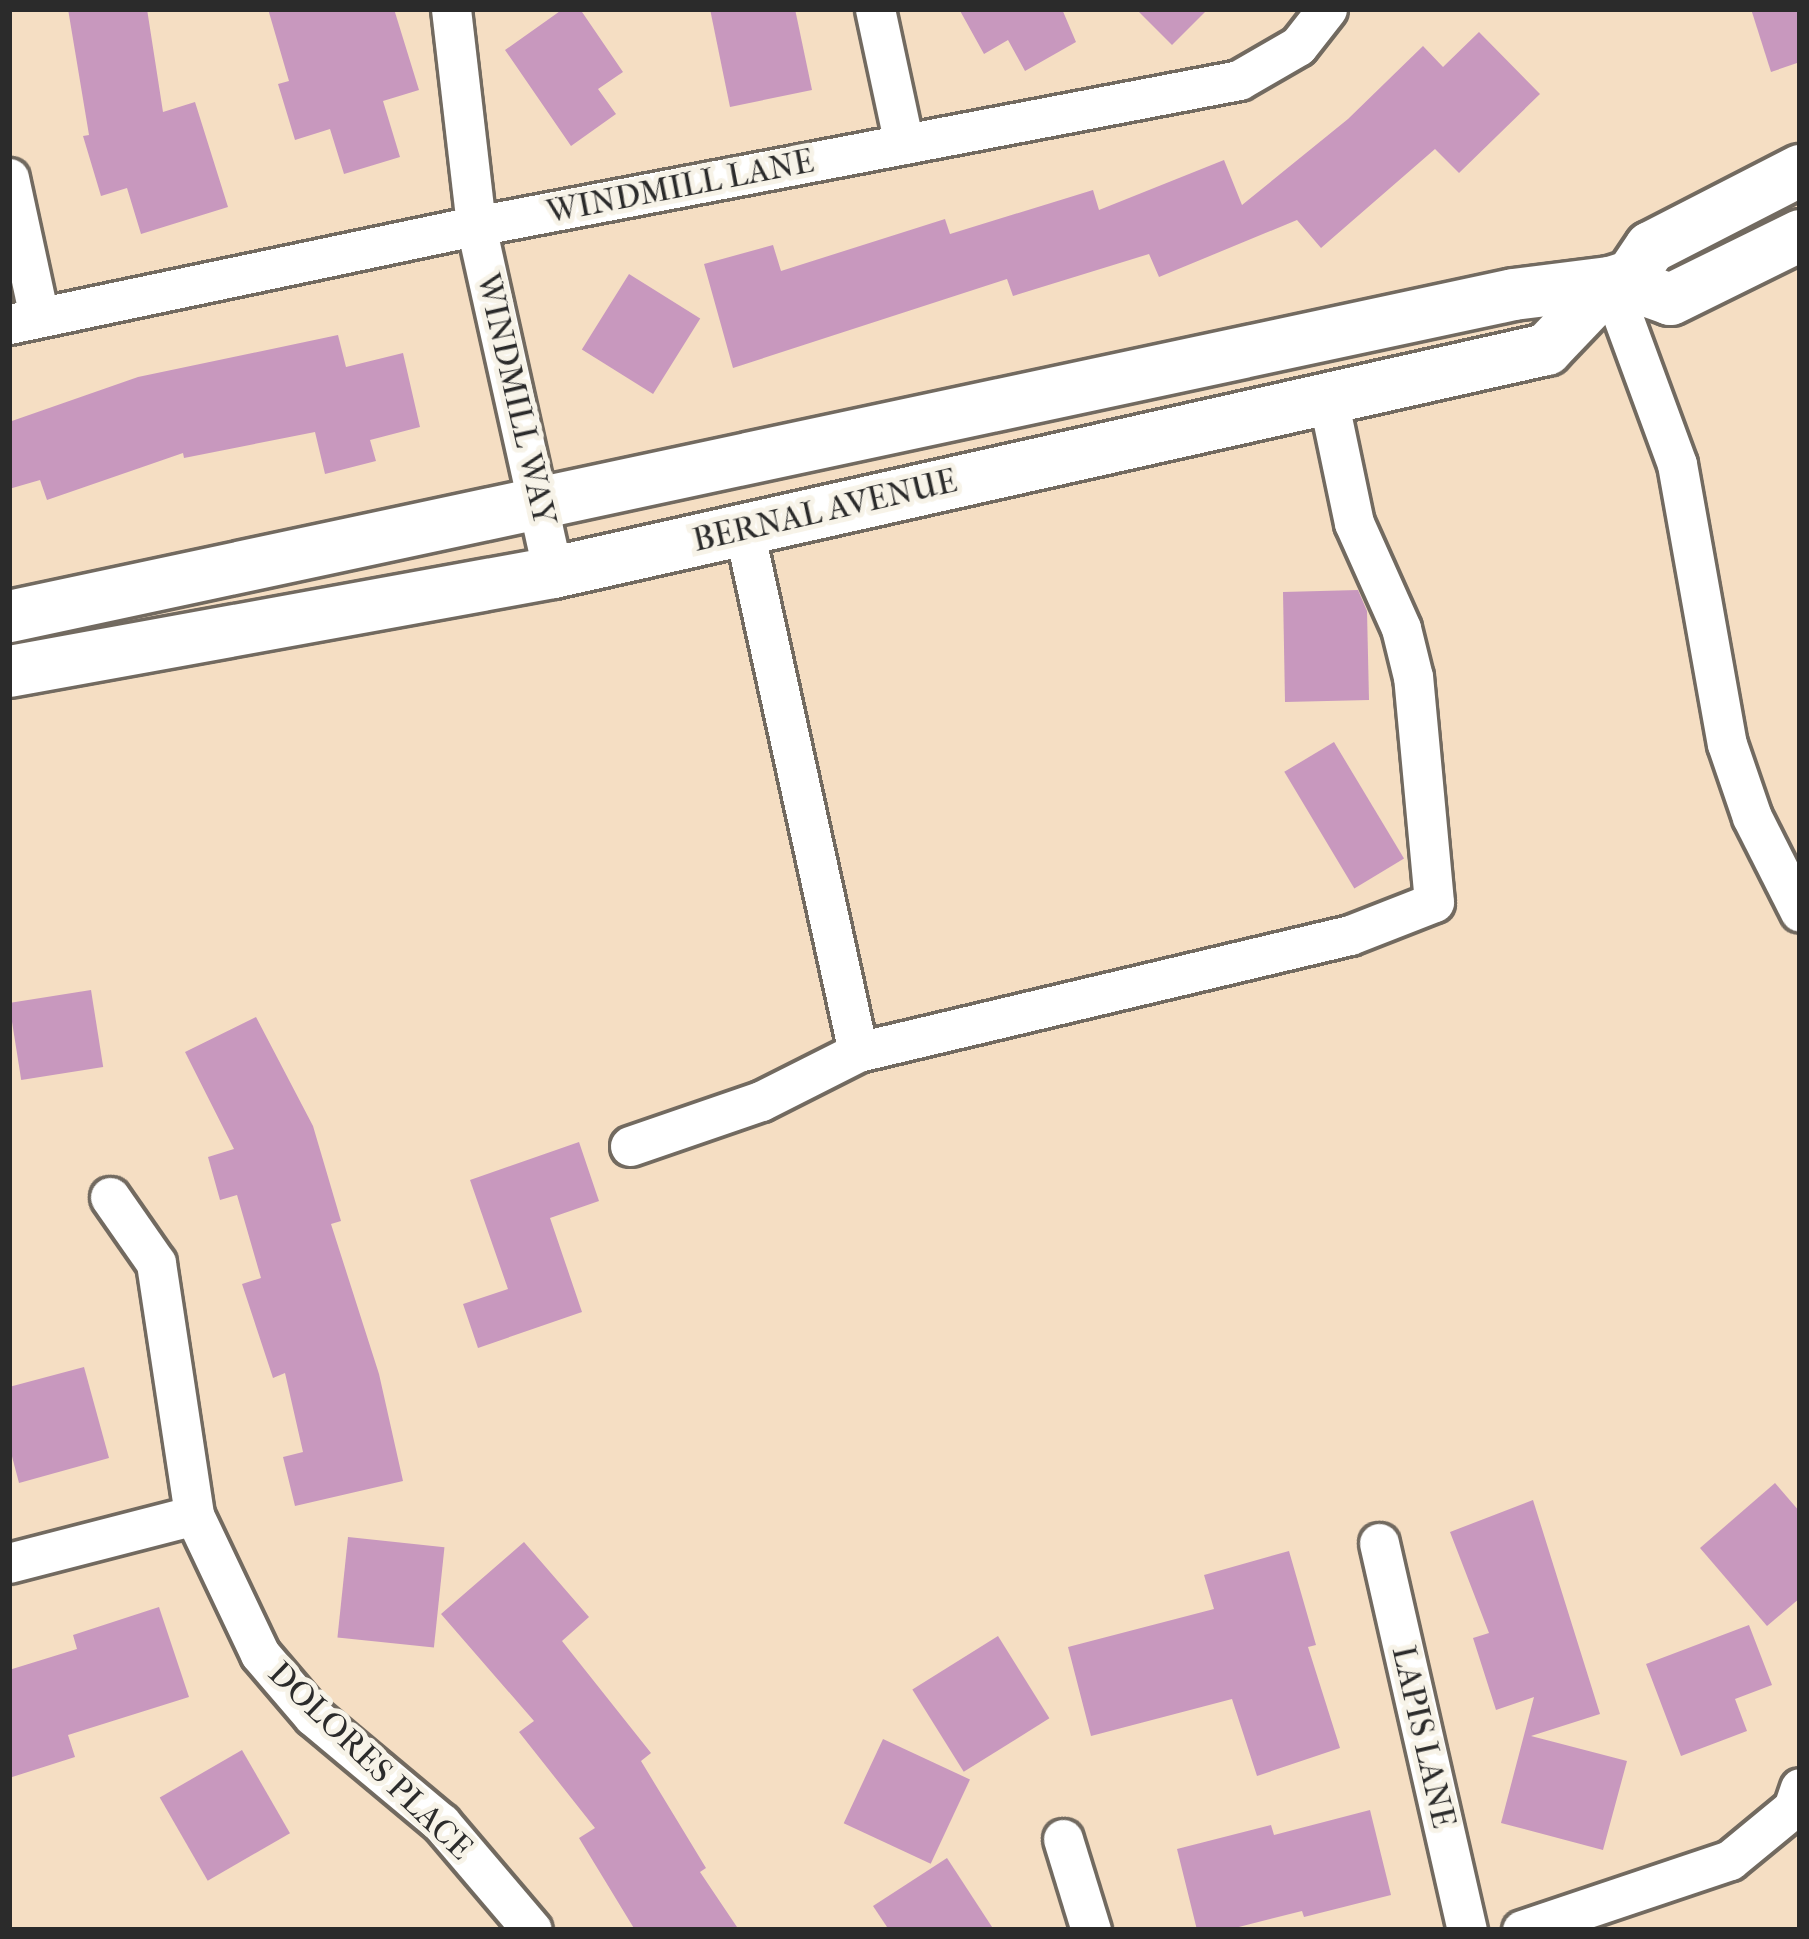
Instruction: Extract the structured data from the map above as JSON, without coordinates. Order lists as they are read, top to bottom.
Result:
{
  "streets": {
    "main road": ["BERNAL AVENUE"],
    "street": [
      "WINDMILL LANE",
      "WINDMILL WAY",
      "LAPIS LANE",
      "DOLORES PLACE"
    ]
  },
  "crossings": [
    ["WINDMILL LANE", "WINDMILL WAY"],
    ["WINDMILL WAY", "BERNAL AVENUE"]
  ]
}
